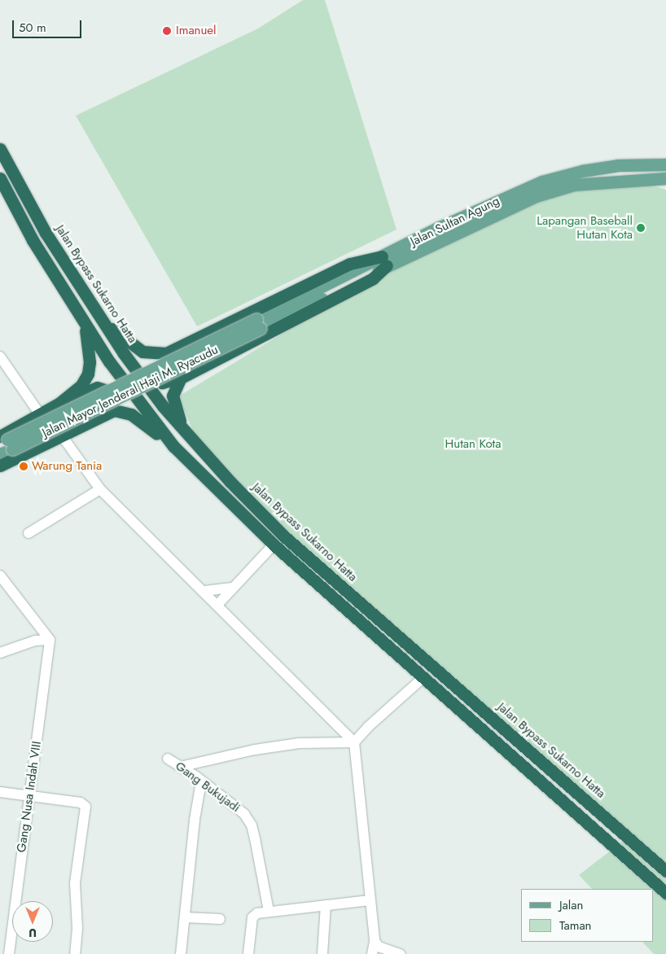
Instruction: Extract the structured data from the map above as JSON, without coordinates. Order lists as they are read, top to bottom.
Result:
{
  "streets": {
    "highway": ["Jalan Bypass Sukarno Hatta"],
    "main road": ["Jalan Sultan Agung", "Jalan Mayor Jenderal Haji M. Ryacudu"],
    "street": ["Gang Bukujadi", "Gang Nusa Indah VIII"]
  },
  "crossings": [
    ["Jalan Sultan Agung", "Jalan Mayor Jenderal Haji M. Ryacudu"]
  ],
  "parks": ["Hutan Kota"],
  "places": ["Imanuel", "Lapangan Baseball Hutan Kota", "Warung Tania"],
  "legend": ["Jalan", "Taman"],
  "scale_bar": "50 m",
  "north": "bottom"
}
